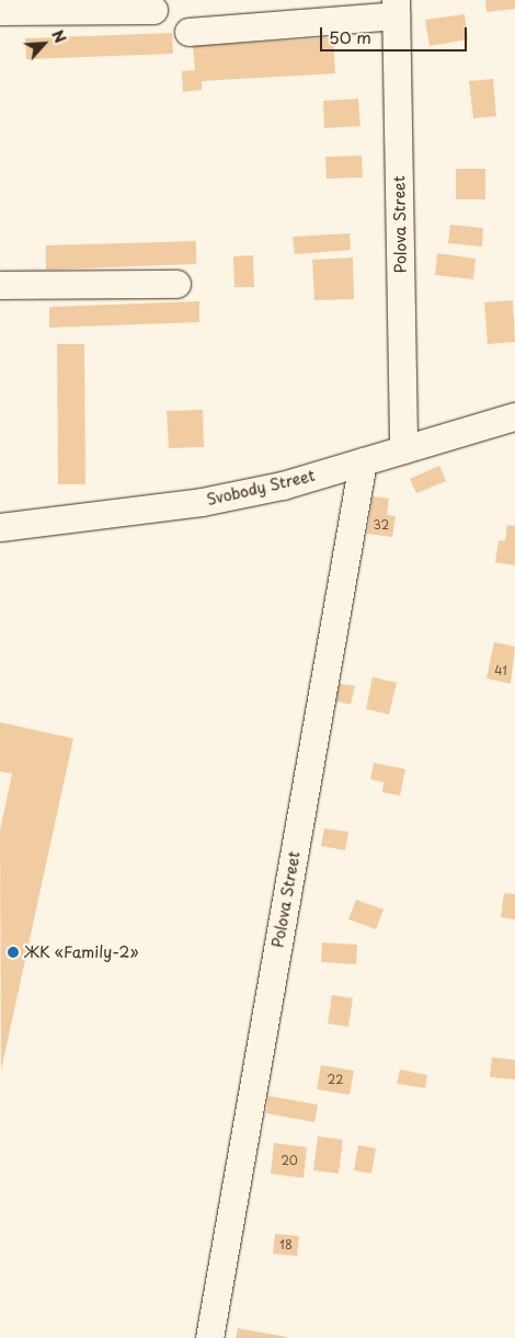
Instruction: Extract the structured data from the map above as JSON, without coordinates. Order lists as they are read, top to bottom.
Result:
{
  "streets": {
    "street": ["Polova Street", "Svobody Street"]
  },
  "crossings": [
    ["Polova Street", "Svobody Street"]
  ],
  "places": ["ЖК «Family-2»"],
  "house_numbers": [
    "32",
    "41",
    "22",
    "20",
    "18"
  ],
  "scale_bar": "50 m",
  "north": "top right"
}
